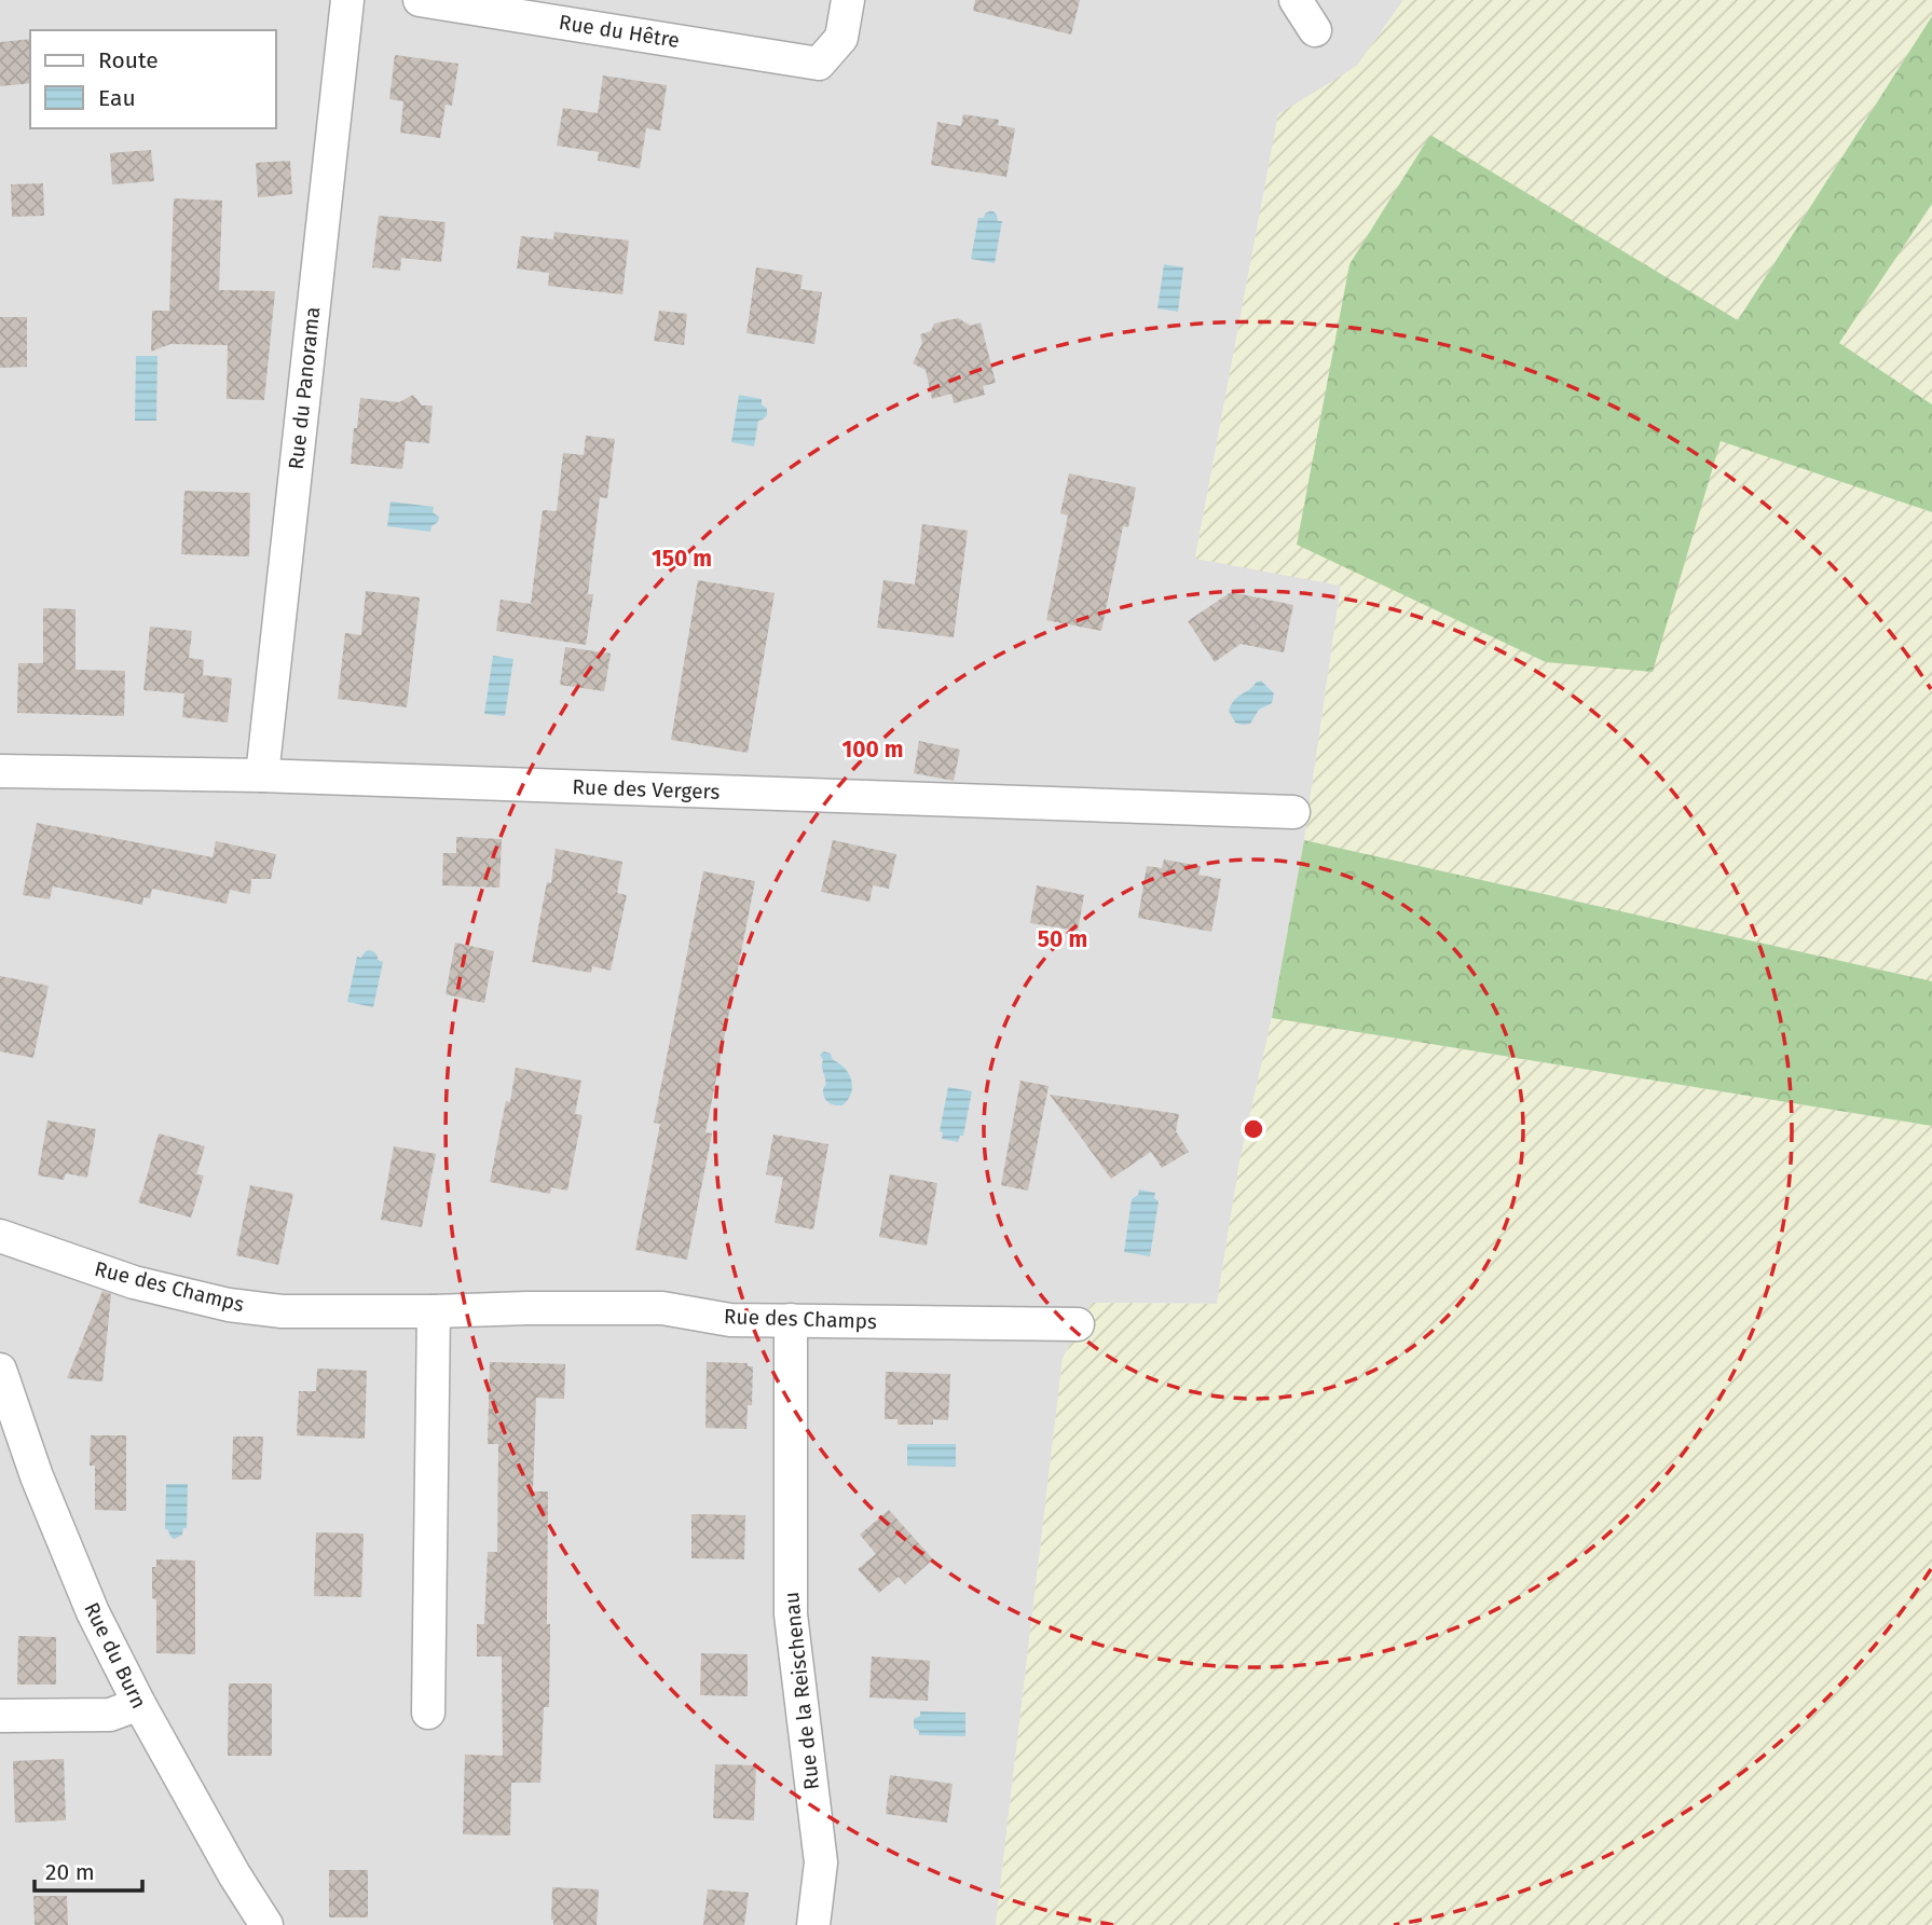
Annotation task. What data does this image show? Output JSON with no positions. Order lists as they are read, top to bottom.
{
  "streets": {
    "street": [
      "Rue du Hêtre",
      "Rue du Panorama",
      "Rue des Vergers",
      "Rue des Champs",
      "Rue du Burn",
      "Rue de la Reischenau"
    ]
  },
  "crossings": [
    ["Rue du Panorama", "Rue des Vergers"],
    ["Rue des Champs", "Rue de la Reischenau"]
  ],
  "legend": ["Route", "Eau"],
  "scale_bar": "20 m",
  "rings": ["150 m", "100 m", "50 m"]
}
